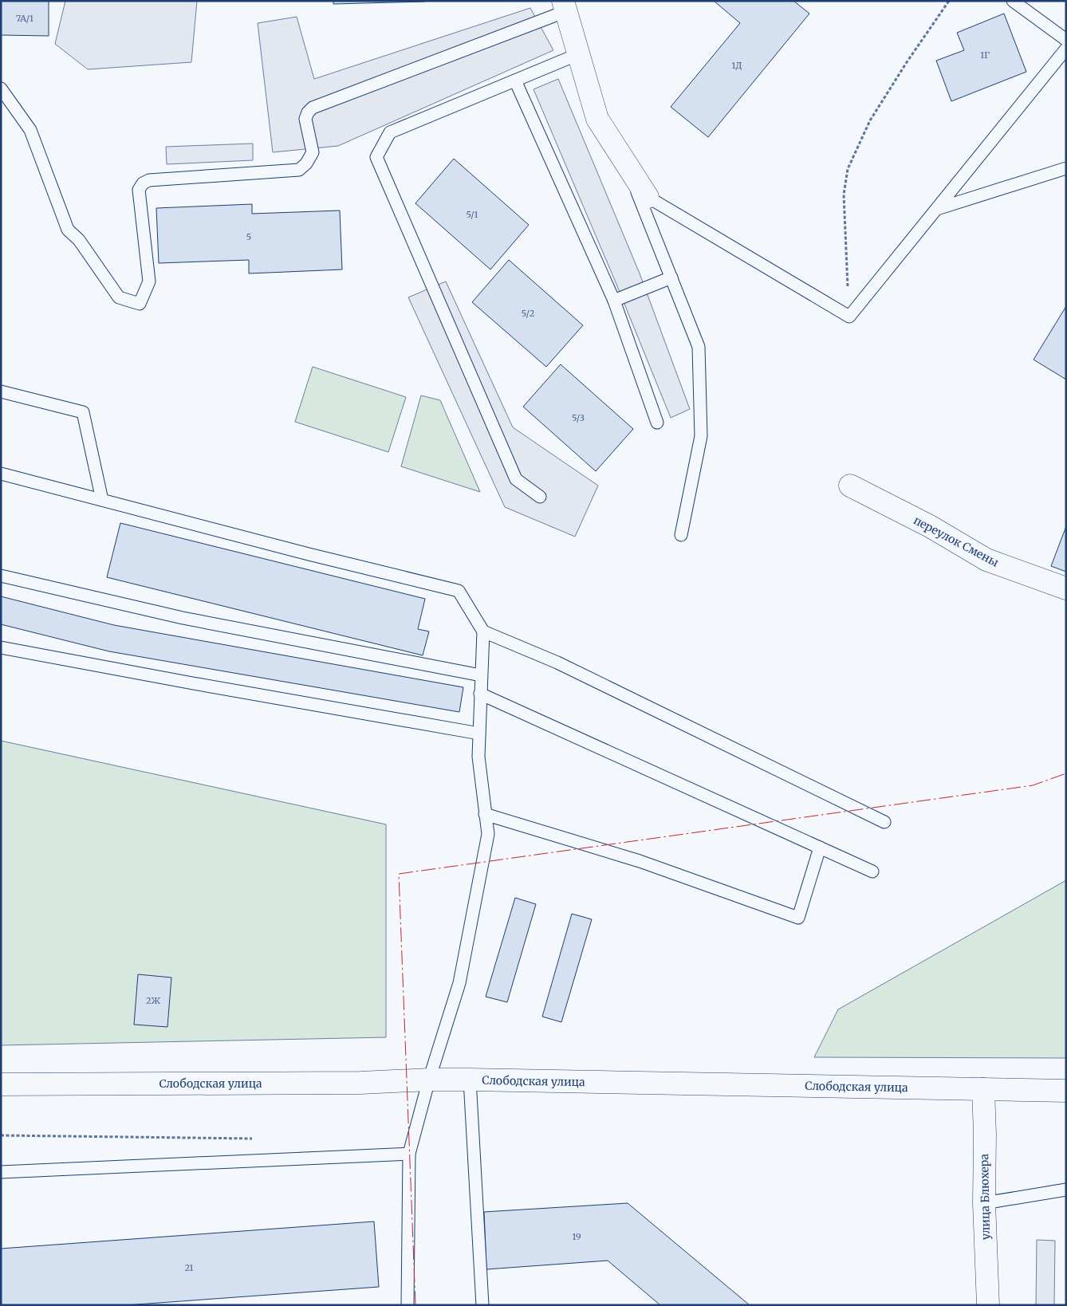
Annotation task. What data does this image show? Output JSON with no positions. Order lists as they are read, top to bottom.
{
  "streets": {
    "street": ["переулок Смены", "Слободская улица", "улица Блюхера"]
  },
  "crossings": [
    ["Слободская улица", "улица Блюхера"]
  ],
  "house_numbers": [
    "7А/1",
    "1Г",
    "1Д",
    "5/1",
    "5",
    "5/2",
    "5/3",
    "2Ж",
    "19",
    "21"
  ]
}
